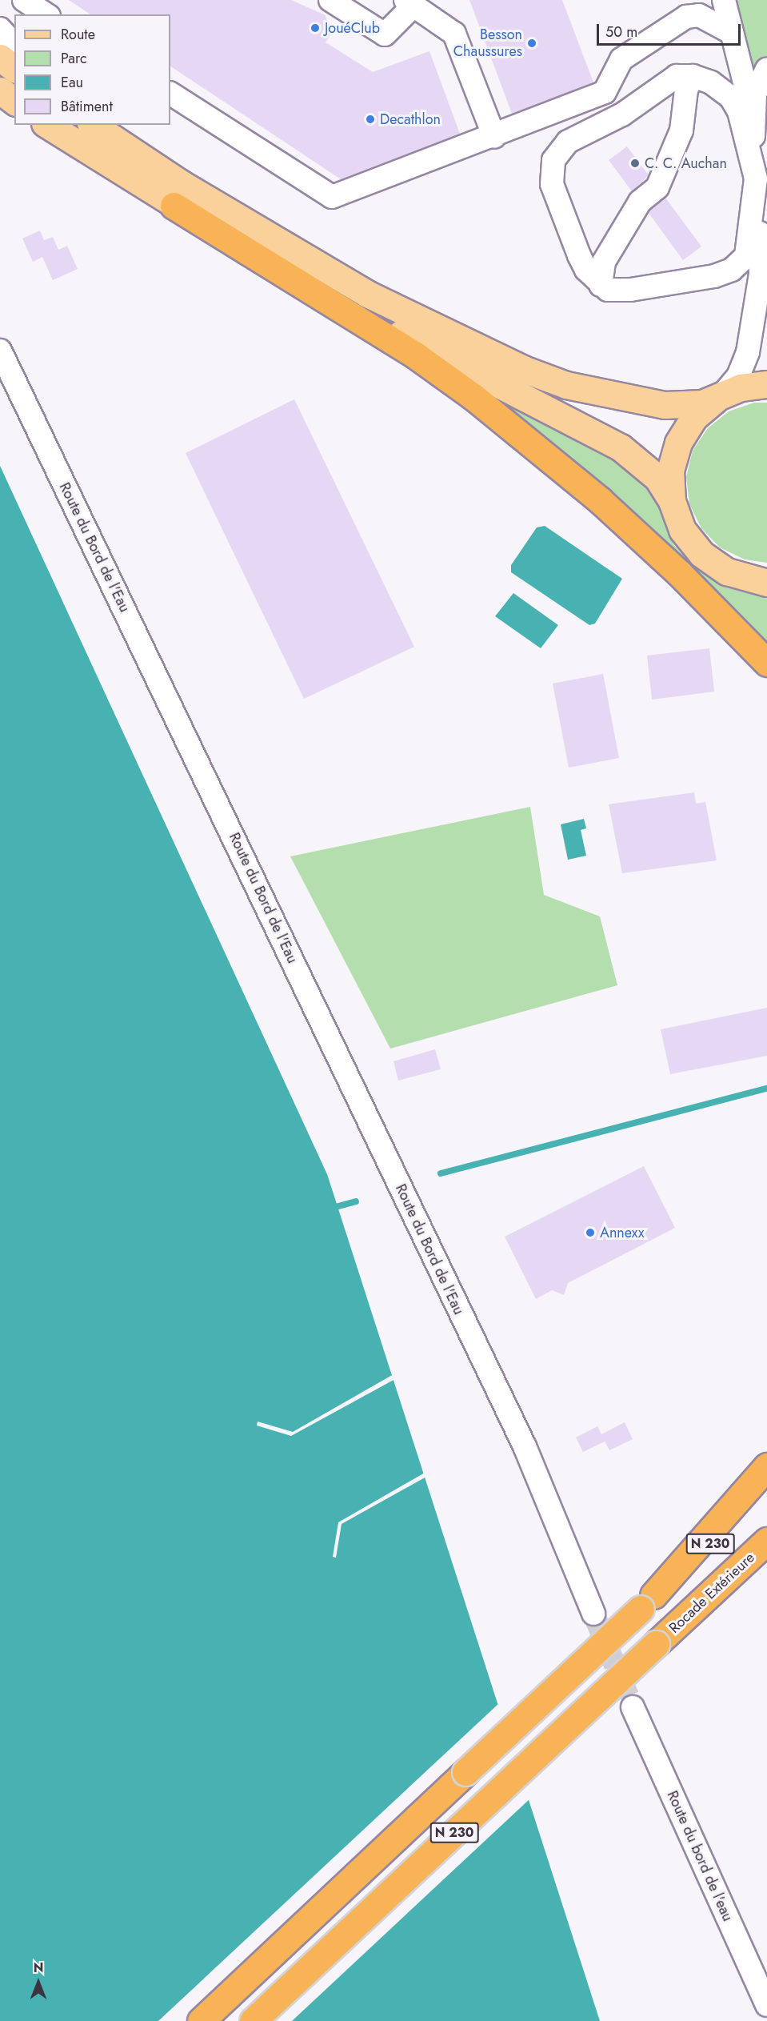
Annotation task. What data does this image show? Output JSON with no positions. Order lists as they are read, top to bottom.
{
  "streets": {
    "highway": ["N 230", "Rocade Extérieure"],
    "street": ["Route du Bord de l'Eau", "Route du bord de l'eau"]
  },
  "crossings": [
    ["N 230", "Rocade Extérieure"]
  ],
  "places": [
    "JouéClub",
    "Besson Chaussures",
    "Decathlon",
    "C. C. Auchan",
    "Annexx"
  ],
  "legend": [
    "Route",
    "Parc",
    "Eau",
    "Bâtiment"
  ],
  "scale_bar": "50 m",
  "north": "top"
}
